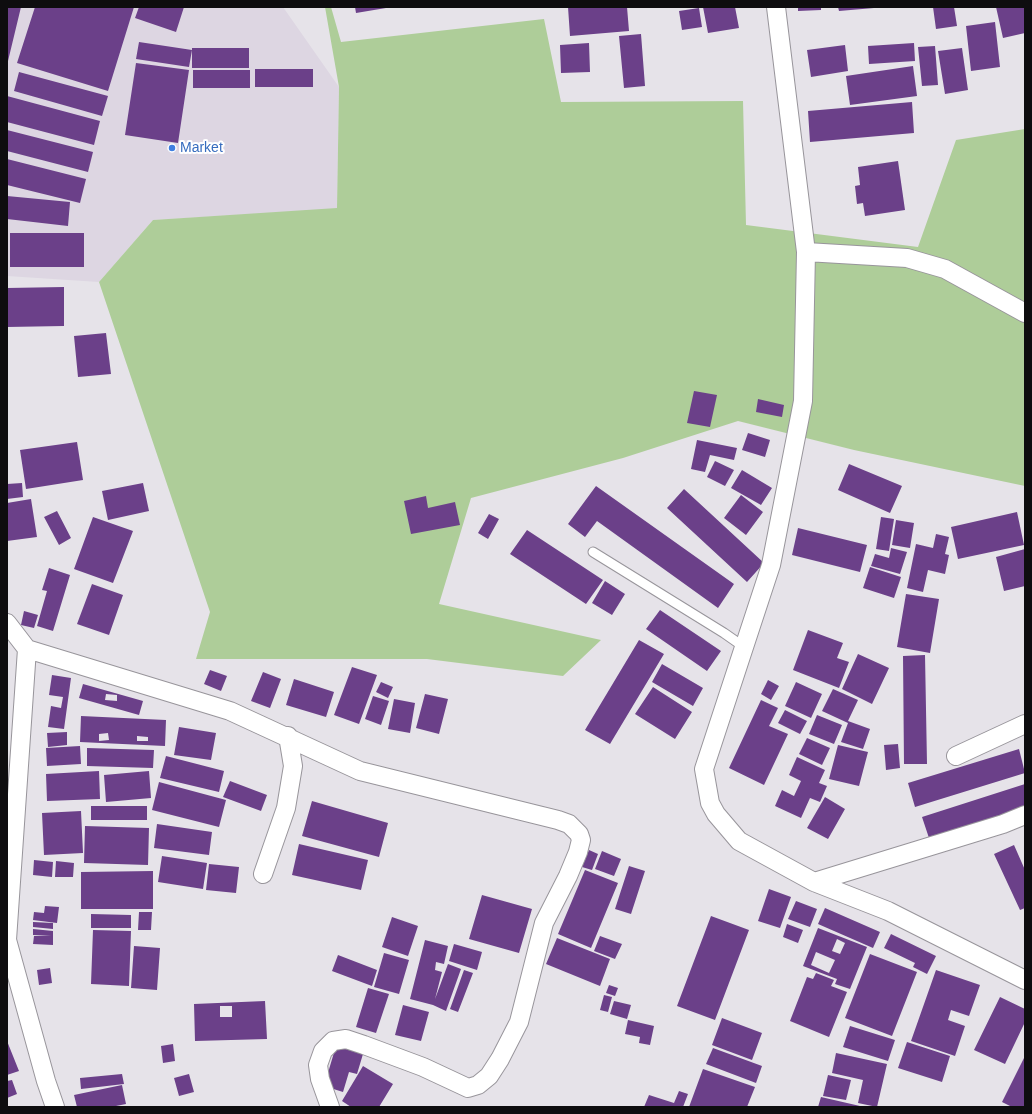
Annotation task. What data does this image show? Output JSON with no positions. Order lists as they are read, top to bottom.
{
  "places": ["Market"]
}
